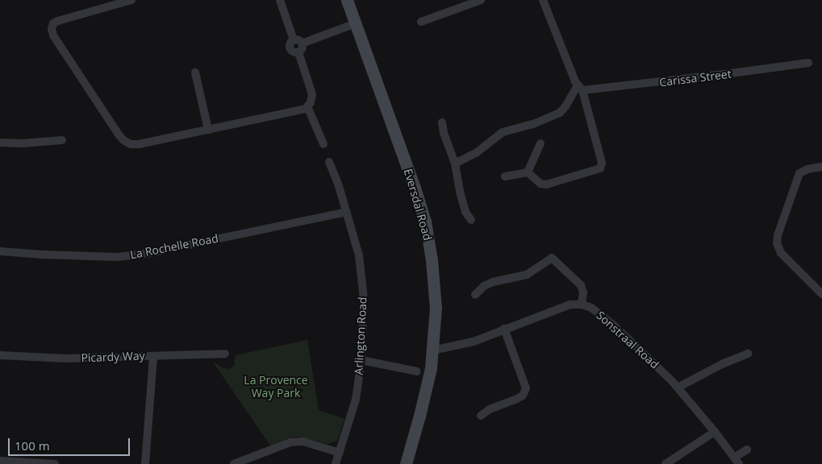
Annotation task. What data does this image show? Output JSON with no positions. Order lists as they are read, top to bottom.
{
  "streets": {
    "street": [
      "Carissa Street",
      "Eversdal Road",
      "La Rochelle Road",
      "Arlington Road",
      "Sonstraal Road",
      "Picardy Way"
    ]
  },
  "crossings": [
    ["La Rochelle Road", "Arlington Road"]
  ],
  "parks": ["La Provence Way Park"],
  "scale_bar": "100 m"
}
